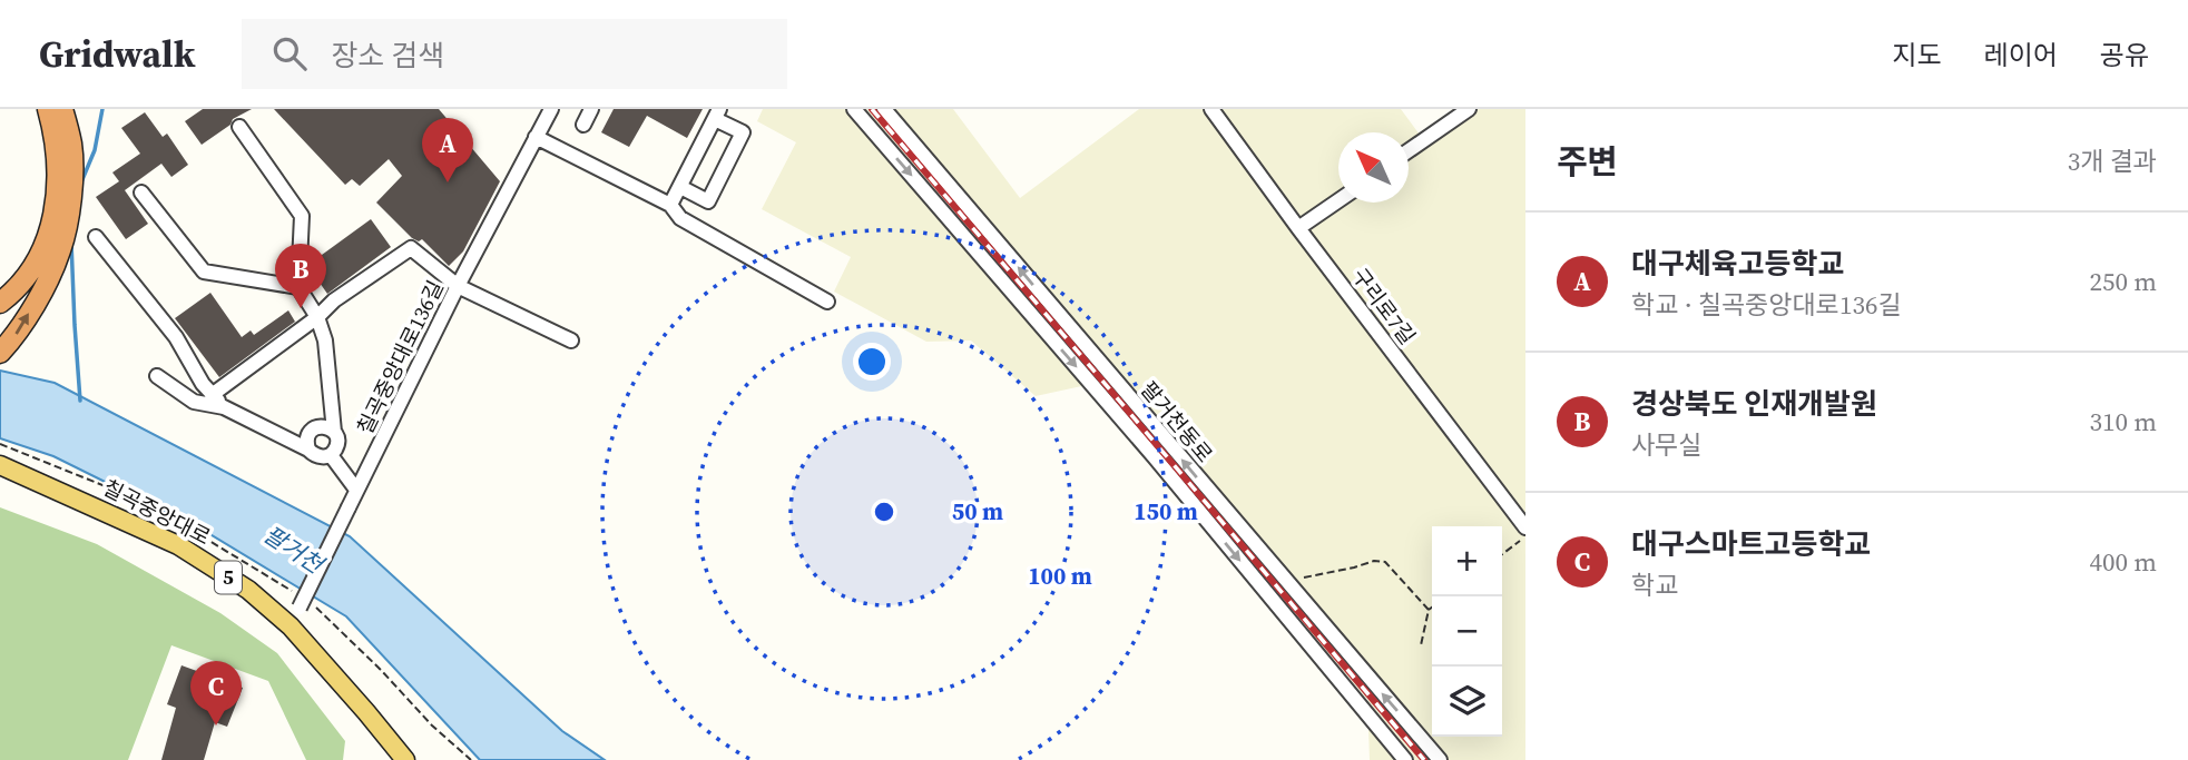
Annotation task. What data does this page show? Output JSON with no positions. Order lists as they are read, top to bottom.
{
  "streets": {
    "main road": ["칠곡중앙대로", "5"],
    "street": ["구리로7길", "칠곡중앙대로136길", "팔거천동로"]
  },
  "crossings": [
    ["칠곡중앙대로136길", "칠곡중앙대로"]
  ],
  "water": ["팔거천"],
  "north": "top left",
  "page": {
    "header": "Gridwalk",
    "search": "장소 검색",
    "nav": ["지도", "레이어", "공유"],
    "heading": ["주변", "3개 결과"],
    "pins": ["A", "B", "C"],
    "list": [
      {
        "mark": "A",
        "name": "대구체육고등학교",
        "note": "학교 · 칠곡중앙대로136길",
        "value": "250 m"
      },
      {
        "mark": "B",
        "name": "경상북도 인재개발원",
        "note": "사무실",
        "value": "310 m"
      },
      {
        "mark": "C",
        "name": "대구스마트고등학교",
        "note": "학교",
        "value": "400 m"
      }
    ],
    "map_buttons": ["+", "−"]
  },
  "rings": ["50 m", "150 m", "100 m"]
}
